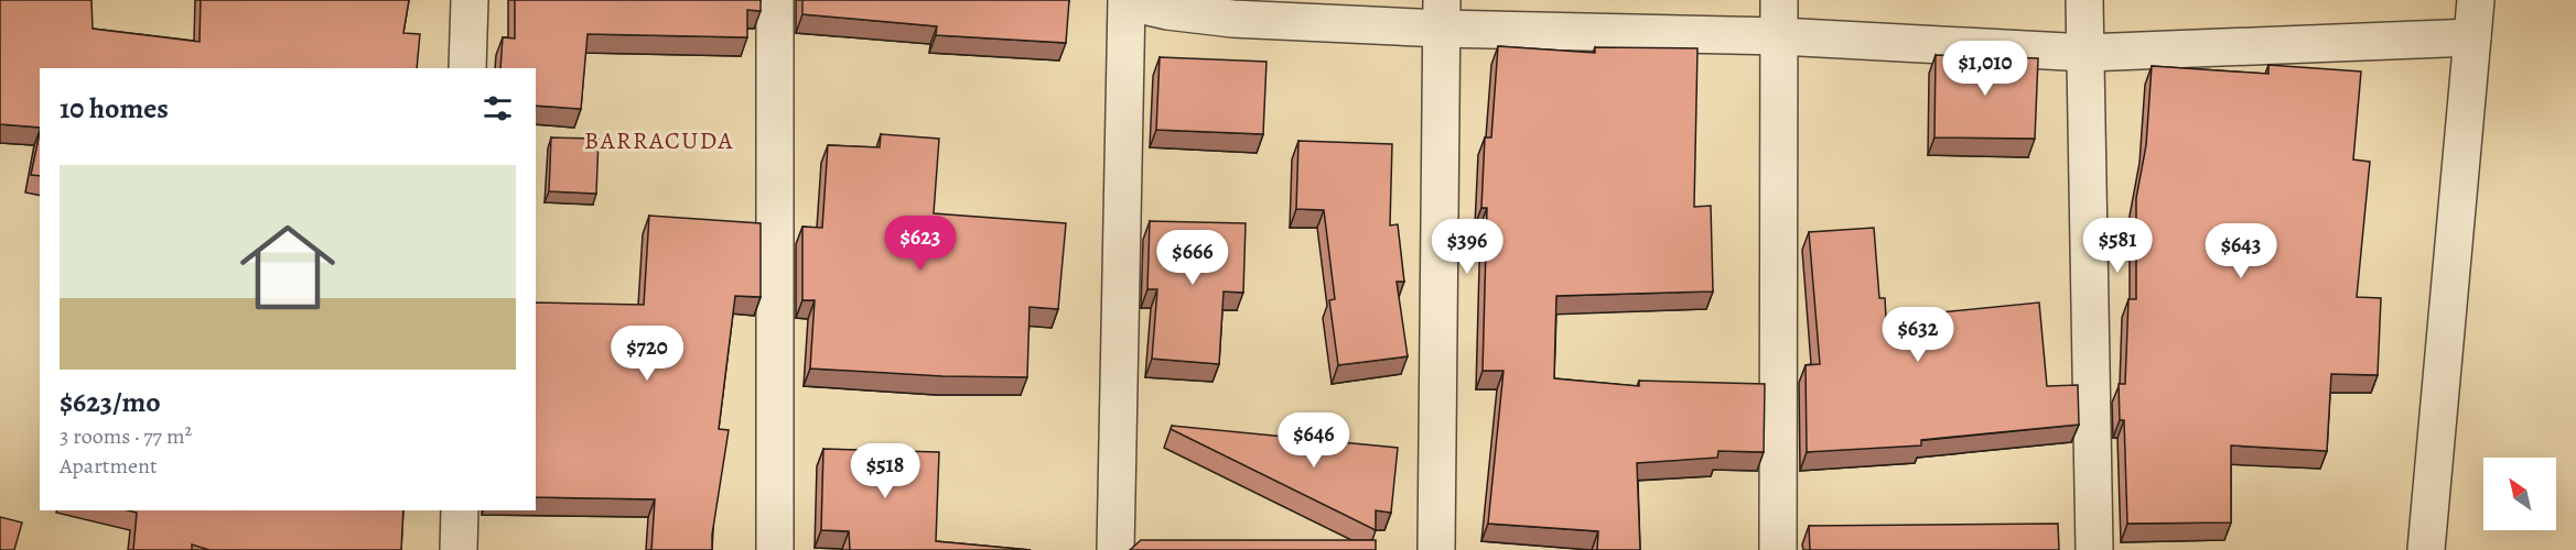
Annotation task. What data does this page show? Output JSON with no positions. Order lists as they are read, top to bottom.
{
  "districts": ["BARRACUDA"],
  "north": "top left",
  "page": {
    "price": [
      "$1,010",
      "$623",
      "$581",
      "$396",
      "$643",
      "$666",
      "$632",
      "$720",
      "$646",
      "$518"
    ],
    "heading": "10 homes",
    "list": [
      {
        "name": "$623/mo",
        "note": "3 rooms · 77 m² · Apartment"
      }
    ]
  }
}
